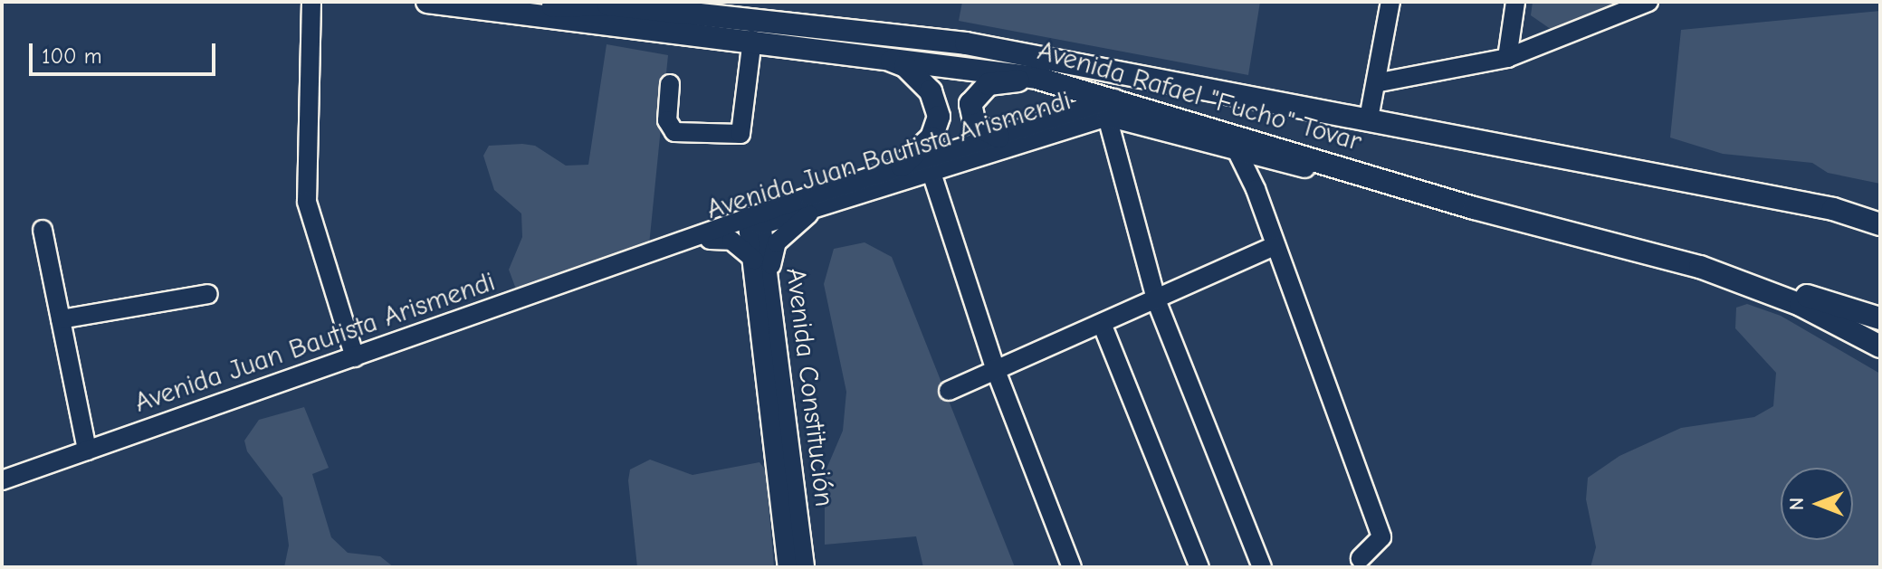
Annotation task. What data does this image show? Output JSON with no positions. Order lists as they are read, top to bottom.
{
  "streets": {
    "main road": ["Avenida Rafael \"Fucho\" Tovar"],
    "street": ["Avenida Juan Bautista Arismendi", "Avenida Constitución"]
  },
  "crossings": [
    ["Avenida Rafael \"Fucho\" Tovar", "Avenida Juan Bautista Arismendi"],
    ["Avenida Juan Bautista Arismendi", "Avenida Constitución"]
  ],
  "scale_bar": "100 m",
  "north": "left"
}
